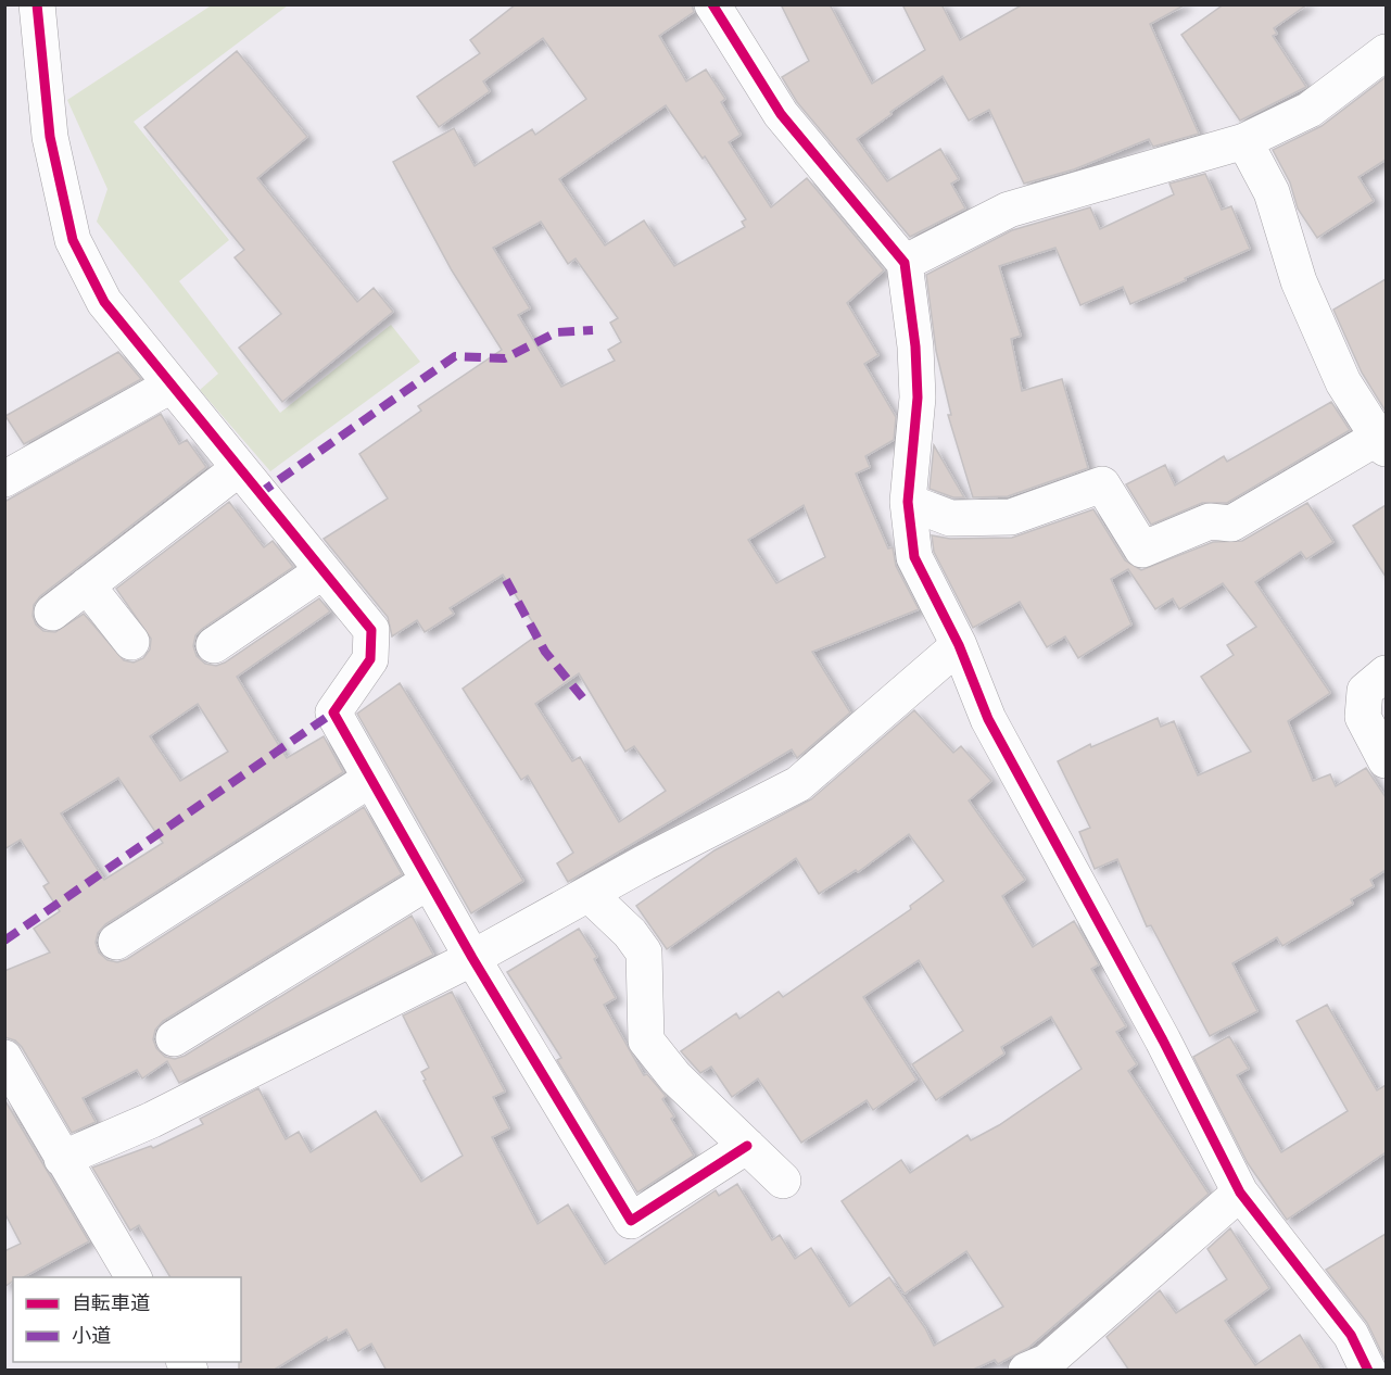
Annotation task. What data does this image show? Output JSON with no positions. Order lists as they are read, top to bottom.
{
  "legend": ["自転車道", "小道"]
}
